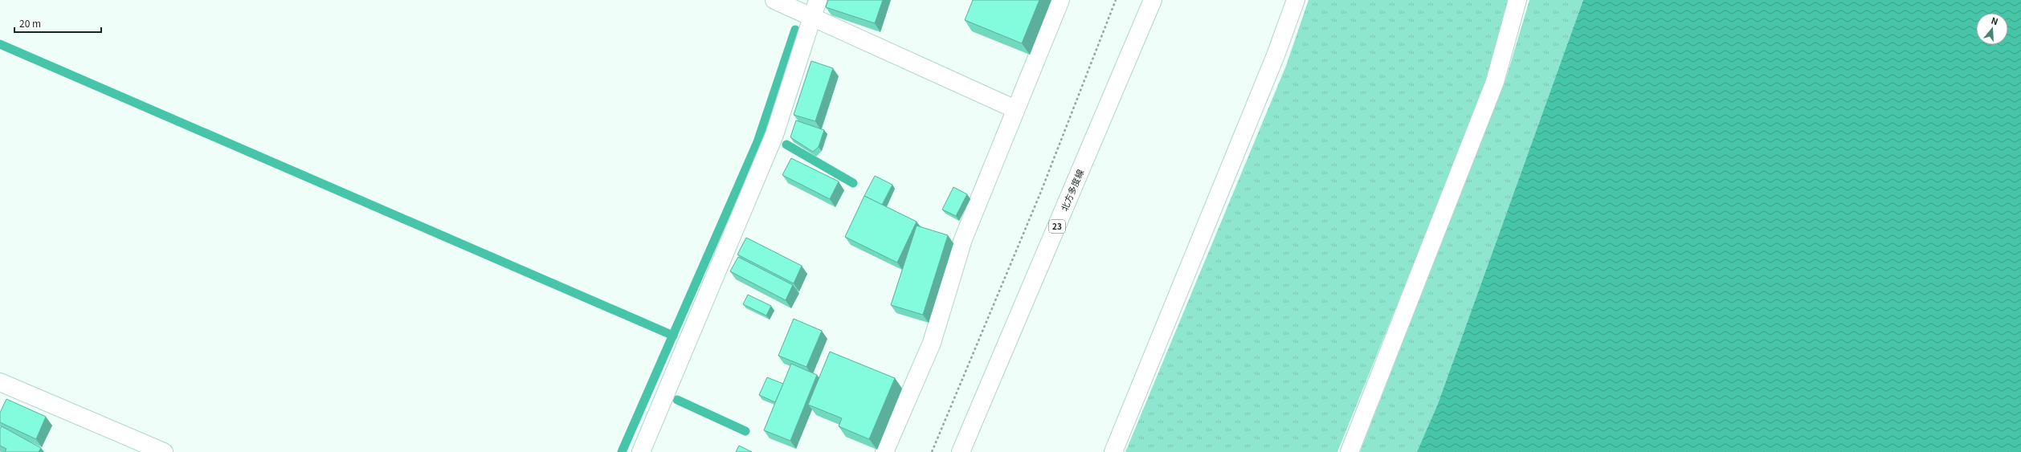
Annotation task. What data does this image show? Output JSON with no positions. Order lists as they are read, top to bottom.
{
  "streets": {
    "street": ["北方多度線", "23"]
  },
  "scale_bar": "20 m",
  "north": "top"
}
